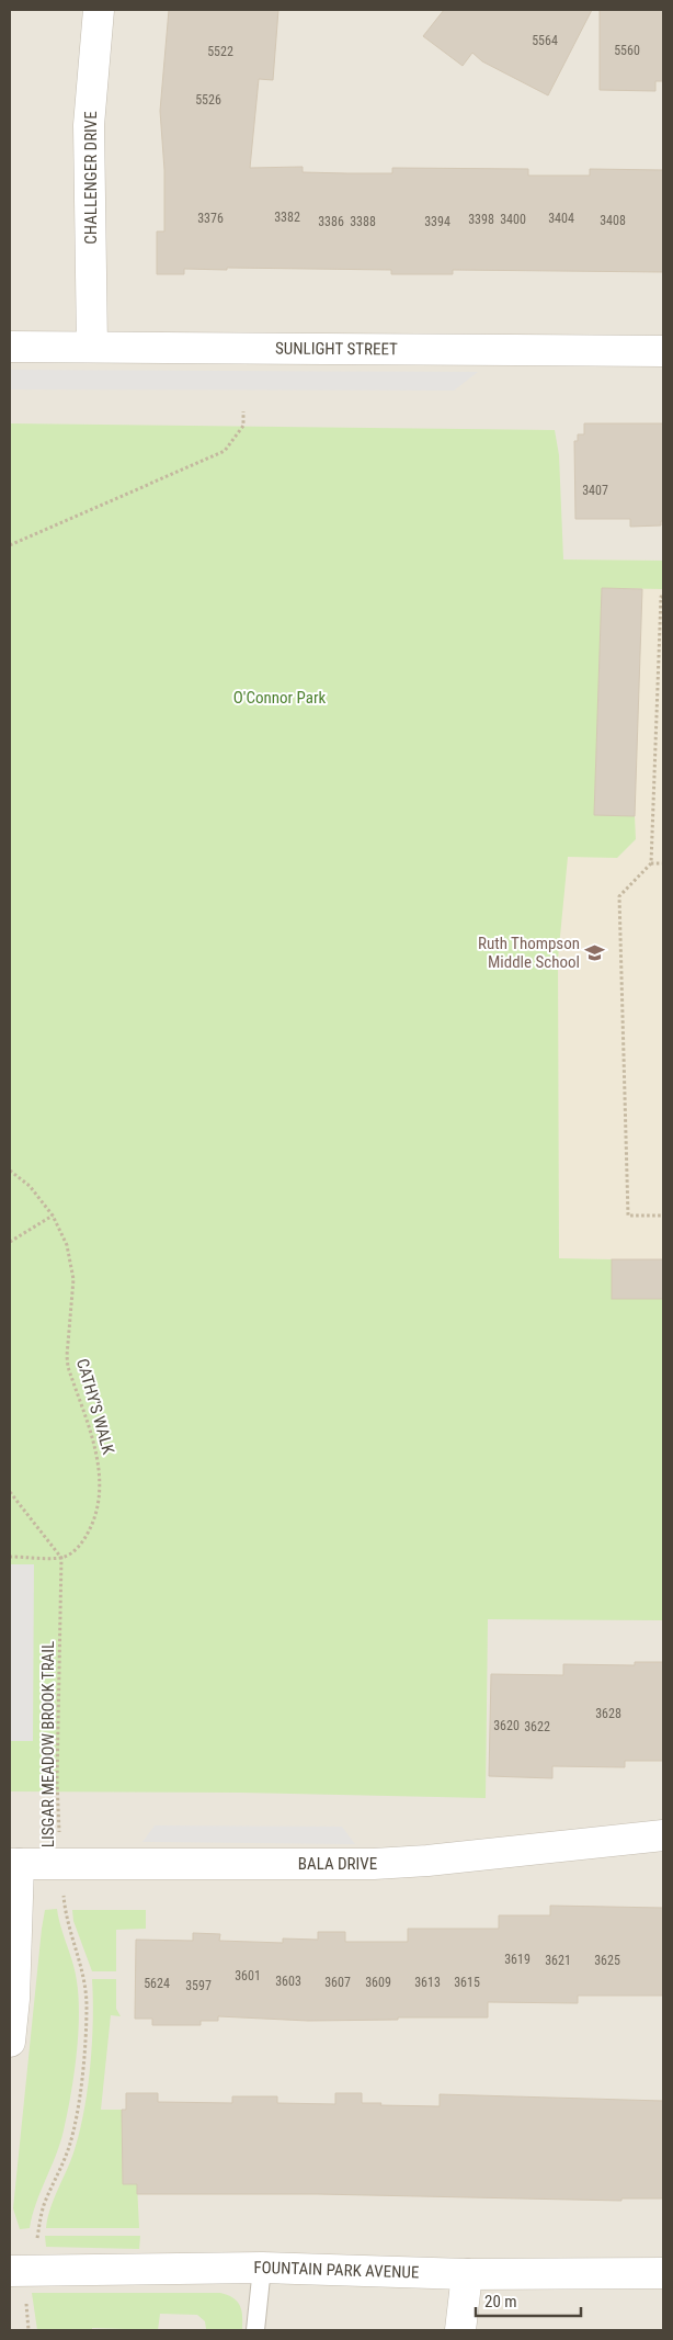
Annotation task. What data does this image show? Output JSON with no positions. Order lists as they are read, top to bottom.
{
  "streets": {
    "street": [
      "CHALLENGER DRIVE",
      "SUNLIGHT STREET",
      "BALA DRIVE",
      "FOUNTAIN PARK AVENUE"
    ],
    "path": ["CATHY'S WALK", "LISGAR MEADOW BROOK TRAIL"]
  },
  "crossings": [
    ["CHALLENGER DRIVE", "SUNLIGHT STREET"],
    ["CATHY'S WALK", "LISGAR MEADOW BROOK TRAIL"],
    ["LISGAR MEADOW BROOK TRAIL", "BALA DRIVE"],
    ["LISGAR MEADOW BROOK TRAIL", "FOUNTAIN PARK AVENUE"]
  ],
  "parks": ["O'Connor Park"],
  "places": {
    "school or university": ["Ruth Thompson Middle School"]
  },
  "house_numbers": [
    "5564",
    "5560",
    "5522",
    "5526",
    "3382",
    "3376",
    "3404",
    "3398",
    "3400",
    "3408",
    "3386",
    "3388",
    "3394",
    "3407",
    "3628",
    "3620",
    "3622",
    "3619",
    "3621",
    "3625",
    "3601",
    "3603",
    "3607",
    "3609",
    "3613",
    "3615",
    "5624",
    "3597"
  ],
  "scale_bar": "20 m"
}
